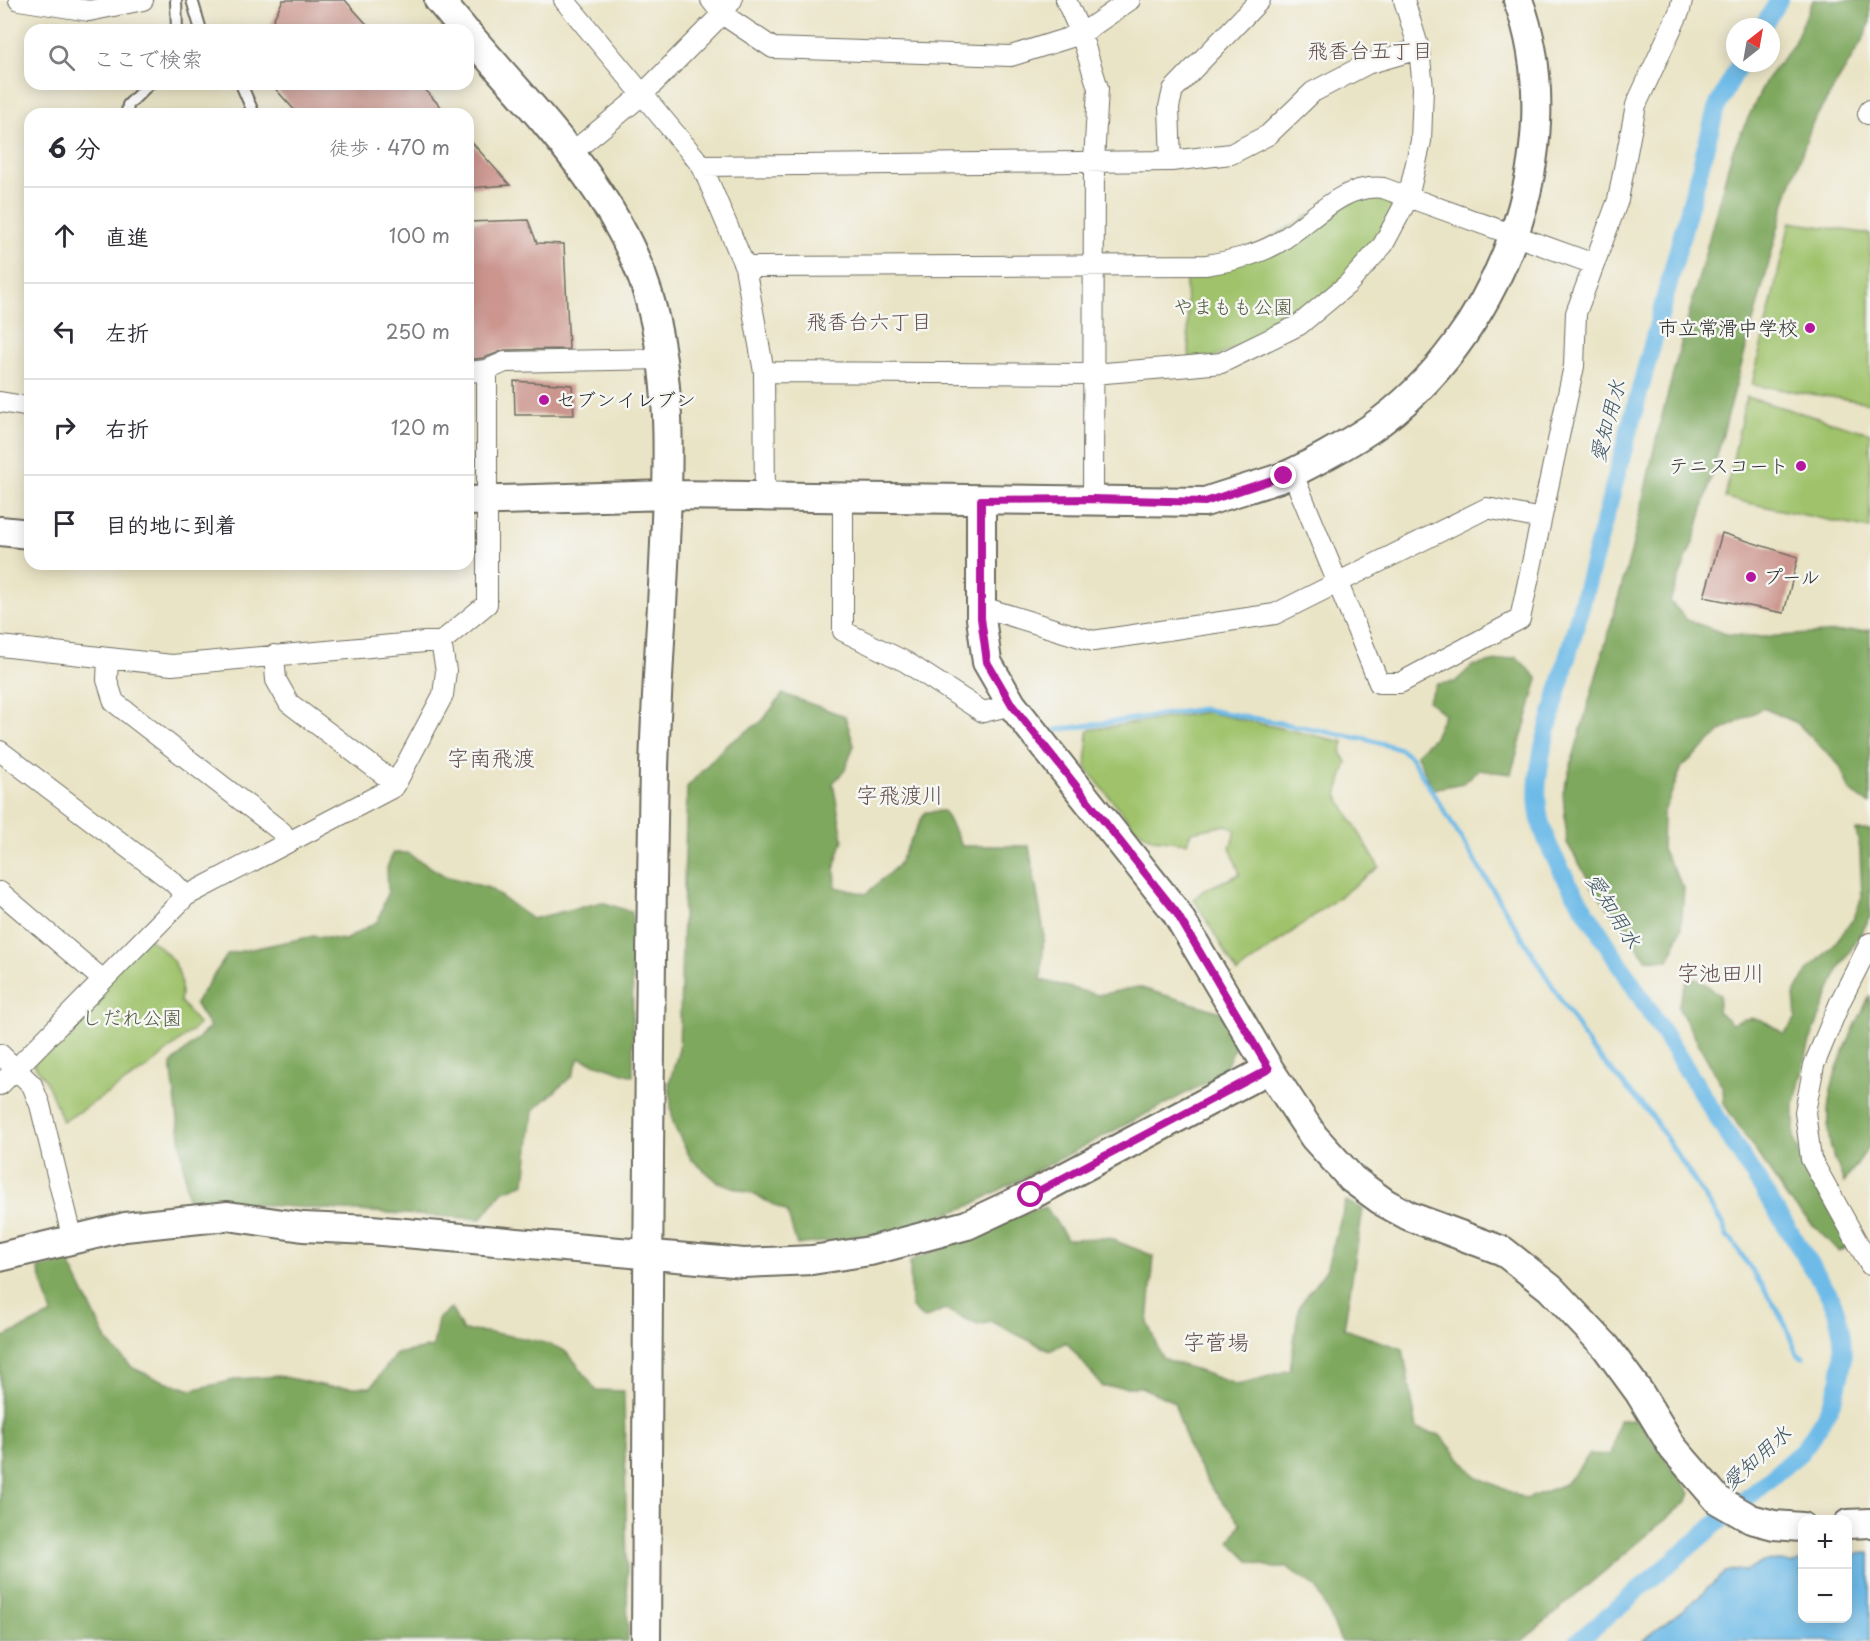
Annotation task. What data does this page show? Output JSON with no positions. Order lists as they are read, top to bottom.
{
  "districts": [
    "飛香台五丁目",
    "飛香台六丁目",
    "字南飛渡",
    "字飛渡川",
    "字池田川",
    "字菅場"
  ],
  "water": ["愛知用水"],
  "parks": ["やまもも公園", "しだれ公園"],
  "places": [
    "市立常滑中学校",
    "セブンイレブン",
    "テニスコート",
    "プール"
  ],
  "north": "top right",
  "page": {
    "search": "ここで検索",
    "heading": ["6 分", "徒歩 · 470 m"],
    "list": [
      ["直進", "100 m"],
      ["左折", "250 m"],
      ["右折", "120 m"],
      "目的地に到着"
    ],
    "map_buttons": ["+", "−"]
  }
}
